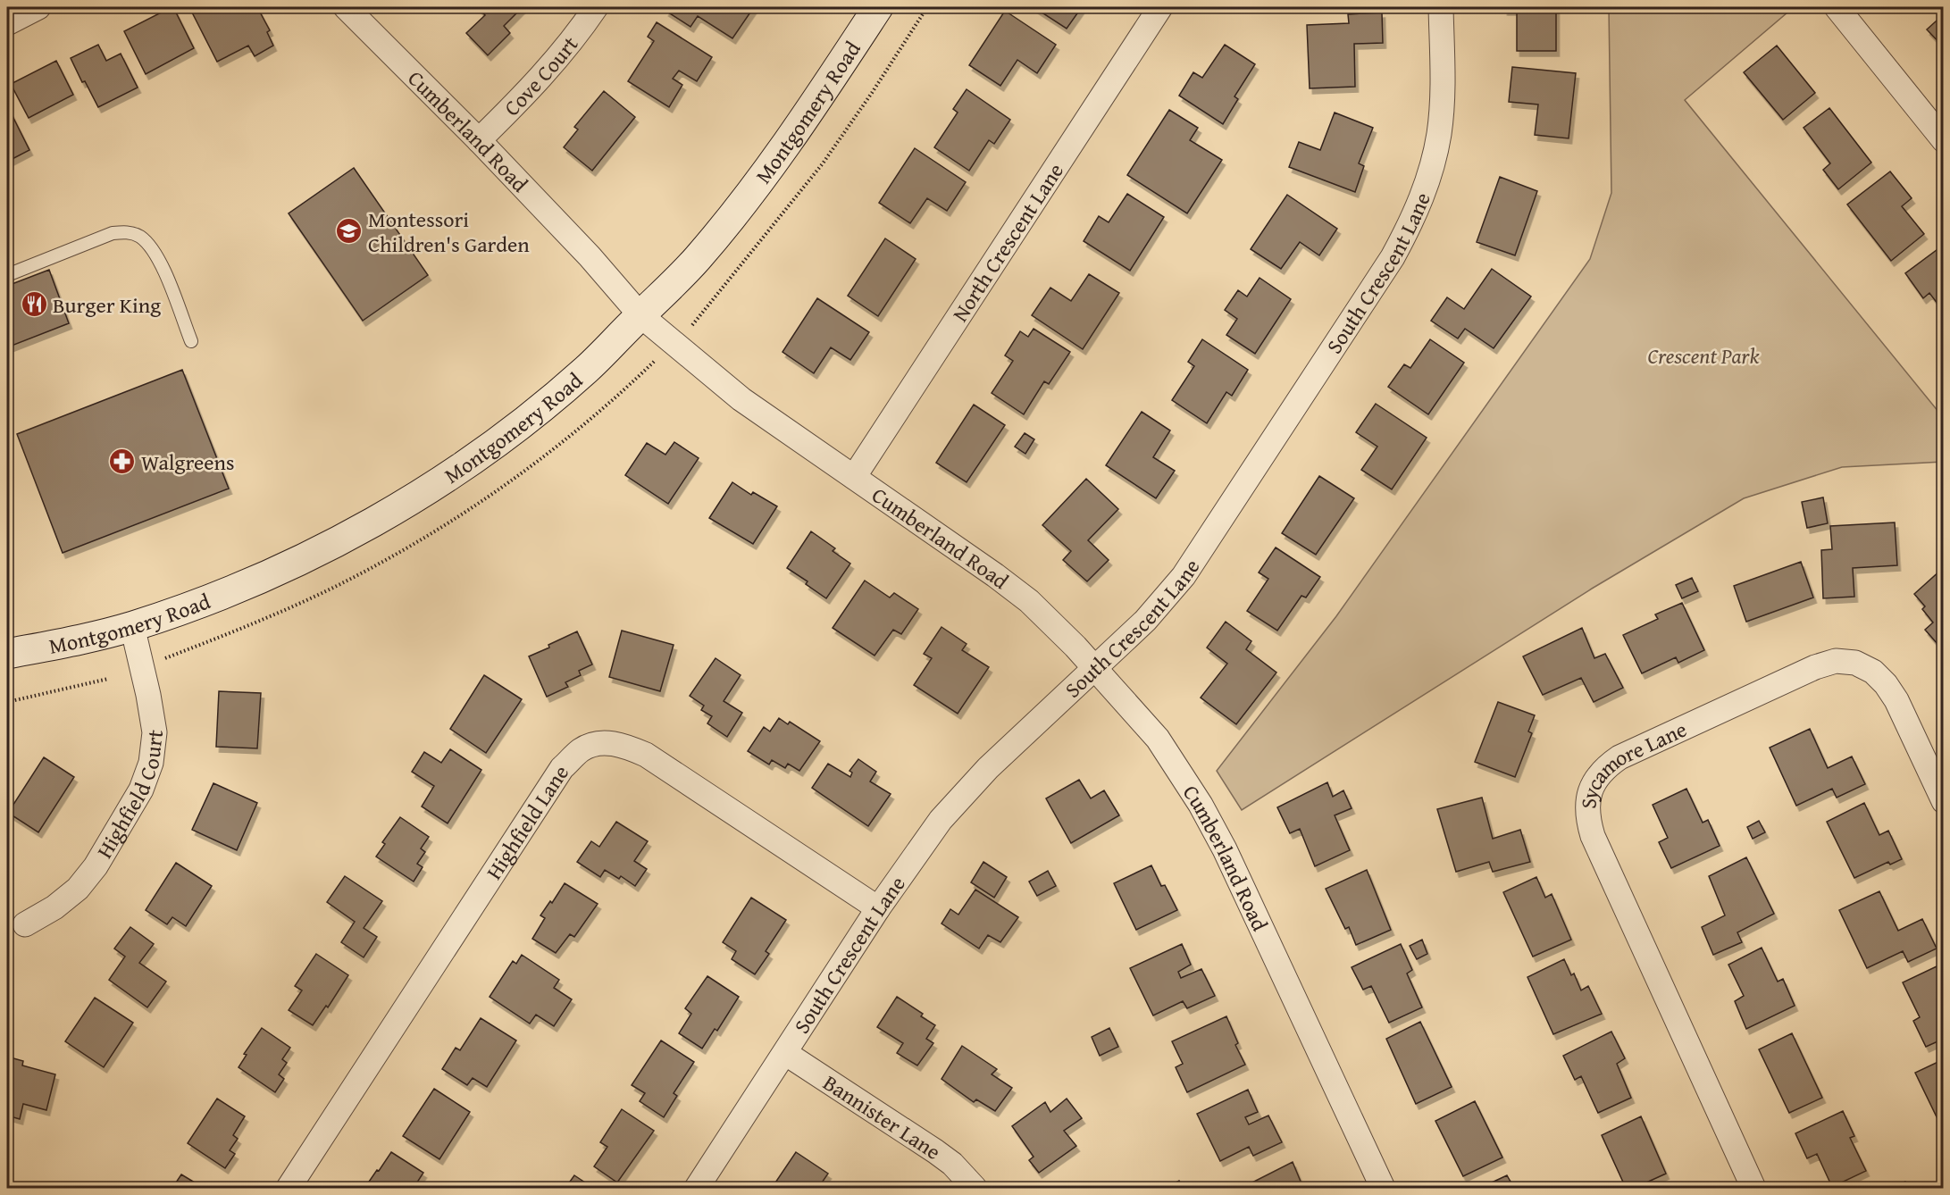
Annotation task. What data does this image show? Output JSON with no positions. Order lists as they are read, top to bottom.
{
  "streets": {
    "street": [
      "Cove Court",
      "Montgomery Road",
      "Cumberland Road",
      "North Crescent Lane",
      "South Crescent Lane",
      "Sycamore Lane",
      "Highfield Court",
      "Highfield Lane",
      "Bannister Lane"
    ]
  },
  "crossings": [
    ["Cove Court", "Cumberland Road"],
    ["Montgomery Road", "Cumberland Road"],
    ["Montgomery Road", "Highfield Court"],
    ["Cumberland Road", "North Crescent Lane"],
    ["Cumberland Road", "South Crescent Lane"],
    ["South Crescent Lane", "Highfield Lane"],
    ["South Crescent Lane", "Bannister Lane"]
  ],
  "parks": ["Crescent Park"],
  "places": {
    "school or university": ["Montessori Children's Garden"],
    "restaurant": ["Burger King"],
    "pharmacy": ["Walgreens"]
  }
}
